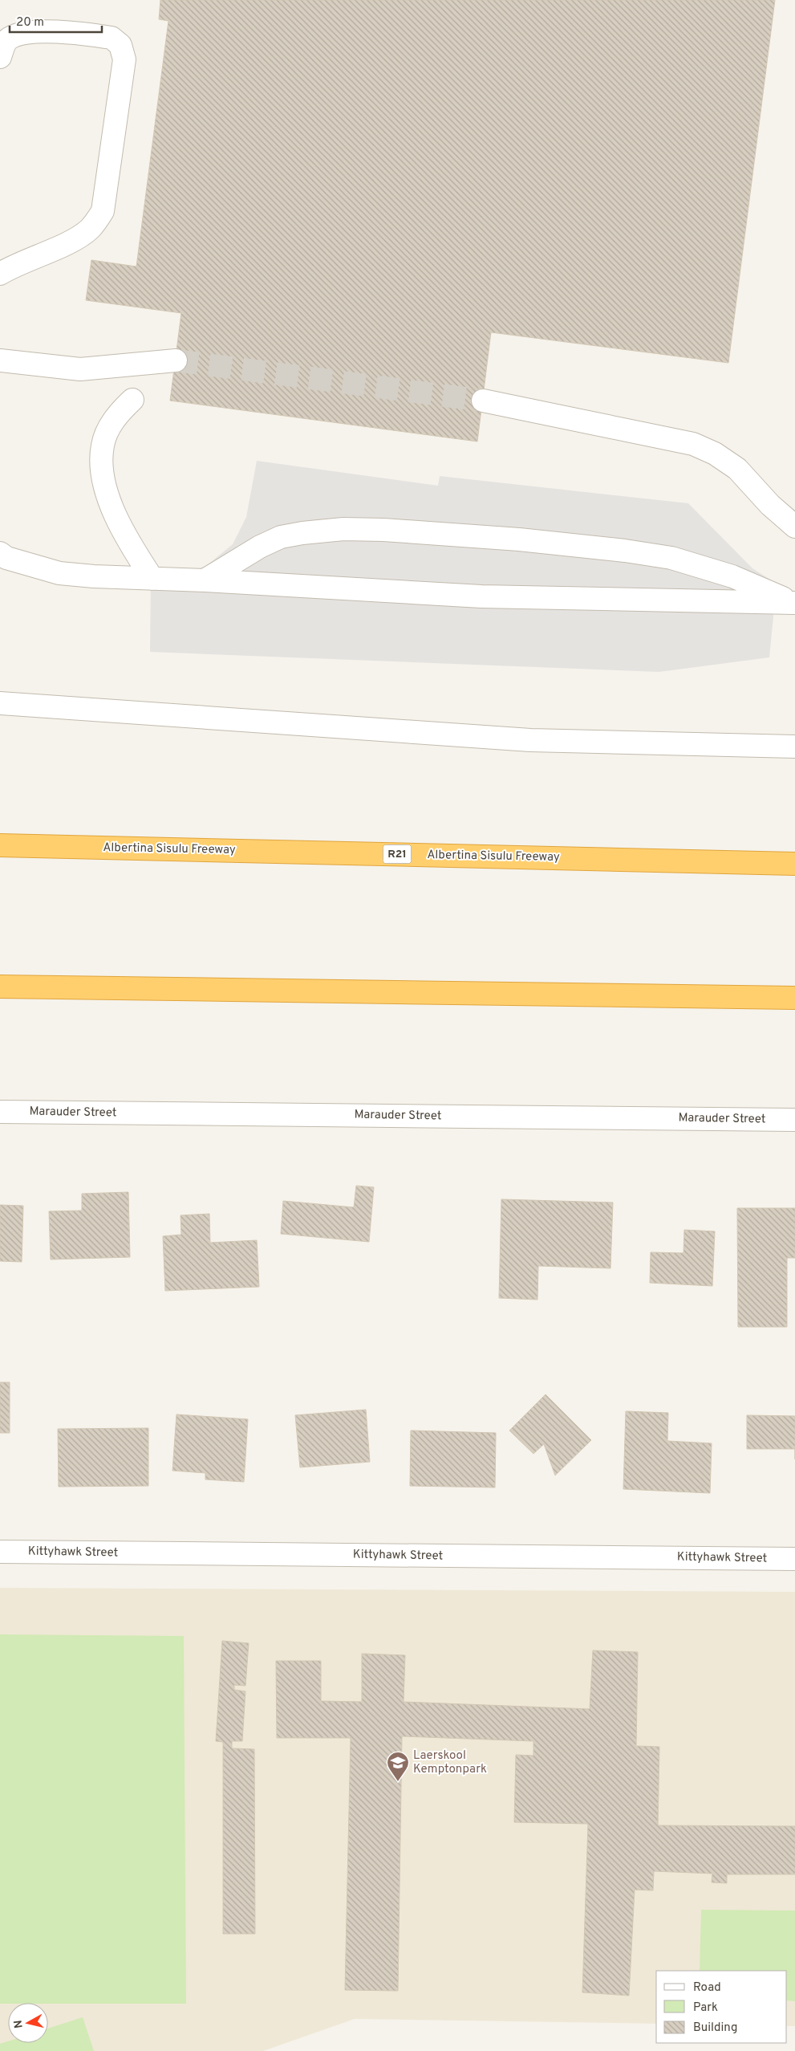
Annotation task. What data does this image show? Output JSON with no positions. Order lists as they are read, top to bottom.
{
  "streets": {
    "highway": ["Albertina Sisulu Freeway", "R21"],
    "street": ["Marauder Street", "Kittyhawk Street"]
  },
  "places": {
    "school or university": ["Laerskool Kemptonpark"]
  },
  "legend": ["Road", "Park", "Building"],
  "scale_bar": "20 m",
  "north": "left"
}
